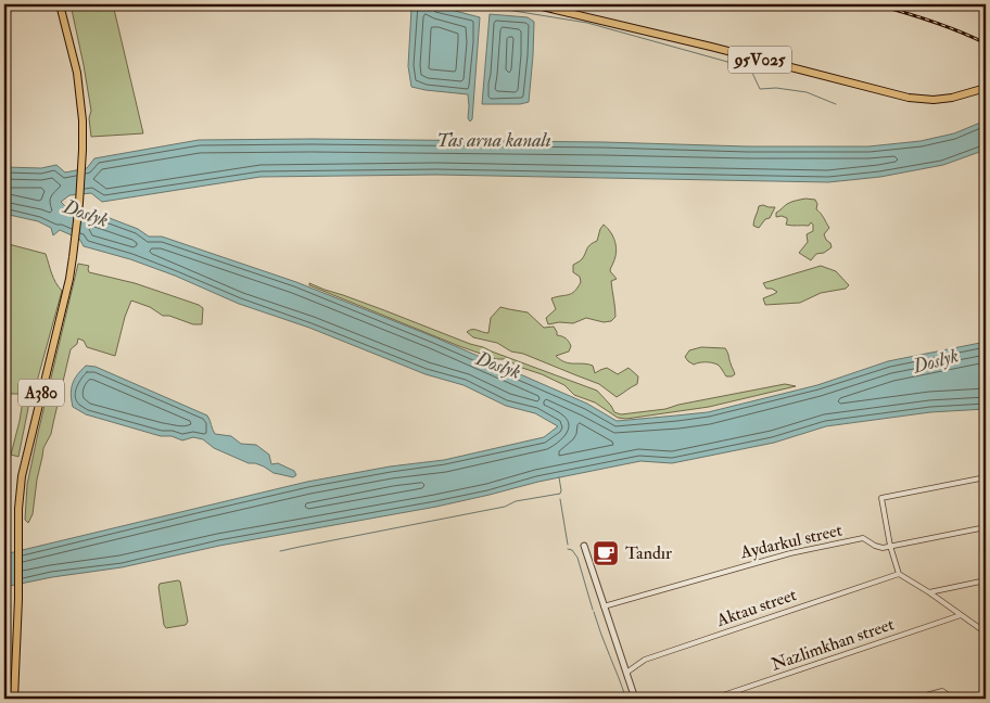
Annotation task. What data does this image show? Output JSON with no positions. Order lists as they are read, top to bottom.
{
  "streets": {
    "main road": ["95V025", "A380"],
    "street": ["Aydarkul street", "Aktau street", "Nazlimkhan street"]
  },
  "water": ["Tas arna kanalı", "Doslyk"],
  "places": {
    "cafe": ["Tandır"]
  }
}
